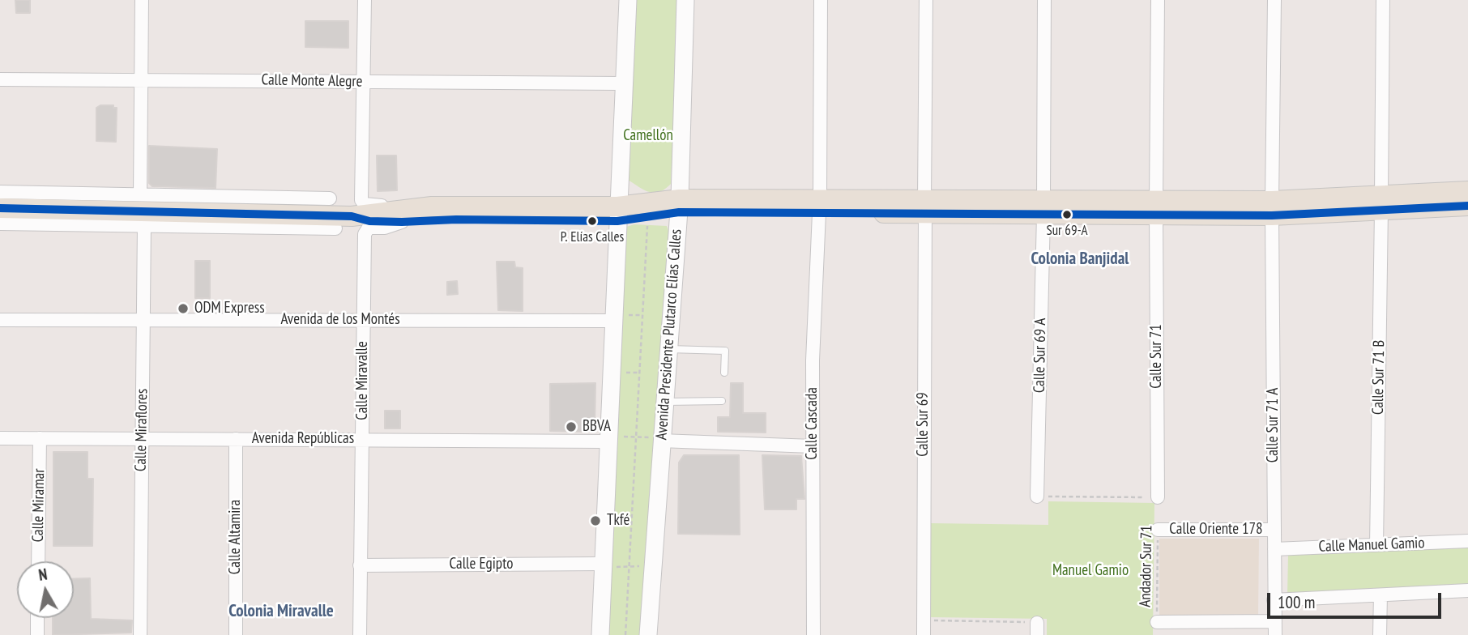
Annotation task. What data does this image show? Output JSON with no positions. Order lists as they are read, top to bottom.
{
  "streets": {
    "main road": ["Avenida Presidente Plutarco Elías Calles"],
    "street": [
      "Calle Monte Alegre",
      "Avenida de los Montés",
      "Calle Sur 69 A",
      "Calle Sur 71",
      "Calle Sur 71 B",
      "Calle Miravalle",
      "Calle Cascada",
      "Calle Sur 69",
      "Calle Sur 71 A",
      "Calle Miraflores",
      "Avenida Repúblicas",
      "Calle Miramar",
      "Calle Oriente 178",
      "Calle Altamira",
      "Calle Manuel Gamio",
      "Calle Egipto"
    ],
    "path": ["Andador Sur 71"]
  },
  "crossings": [
    ["Avenida de los Montés", "Calle Miravalle"],
    ["Avenida de los Montés", "Calle Miraflores"],
    ["Calle Sur 71 B", "Calle Manuel Gamio"],
    ["Calle Miravalle", "Avenida Repúblicas"],
    ["Calle Miravalle", "Calle Egipto"],
    ["Calle Sur 71 A", "Calle Oriente 178"],
    ["Calle Sur 71 A", "Calle Manuel Gamio"],
    ["Calle Miraflores", "Avenida Repúblicas"],
    ["Avenida Repúblicas", "Calle Miramar"],
    ["Avenida Repúblicas", "Calle Altamira"],
    ["Calle Oriente 178", "Andador Sur 71"]
  ],
  "districts": ["Colonia Banjidal", "Colonia Miravalle"],
  "parks": ["Camellón", "Manuel Gamio"],
  "places": [
    "Sur 69-A",
    "P. Elías Calles",
    "ODM Express",
    "BBVA",
    "Tkfé"
  ],
  "scale_bar": "100 m",
  "north": "top"
}
